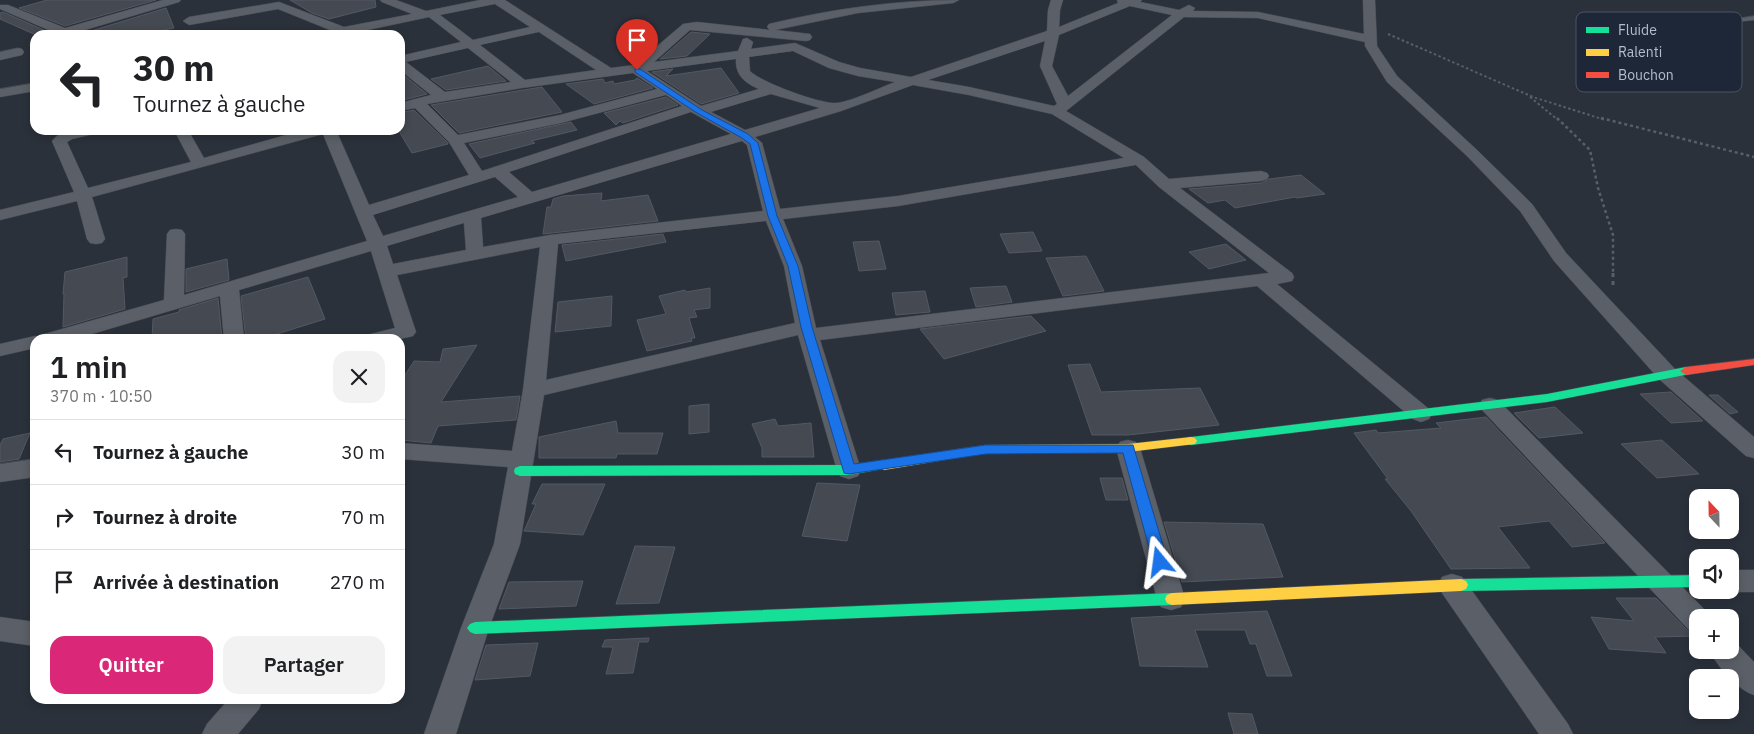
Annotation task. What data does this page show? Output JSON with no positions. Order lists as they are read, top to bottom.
{
  "legend": ["Fluide", "Ralenti", "Bouchon"],
  "north": "top",
  "page": {
    "turn": ["30 m", "Tournez à gauche"],
    "heading": ["1 min", "370 m · 10:50"],
    "list": [
      {
        "name": "Tournez à gauche",
        "value": "30 m"
      },
      {
        "name": "Tournez à droite",
        "value": "70 m"
      },
      {
        "name": "Arrivée à destination",
        "value": "270 m"
      }
    ],
    "map_buttons": ["+", "−"],
    "buttons": ["Quitter", "Partager"]
  }
}
